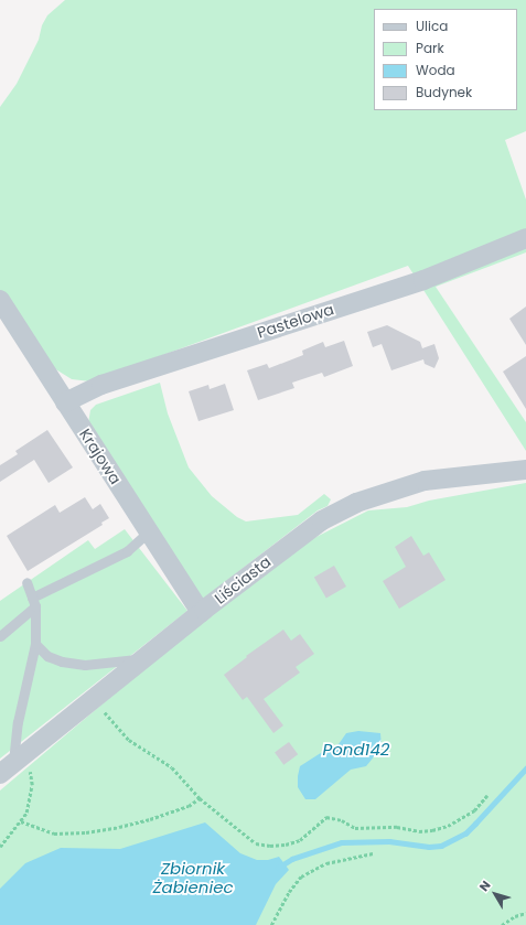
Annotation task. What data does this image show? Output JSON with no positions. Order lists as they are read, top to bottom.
{
  "streets": {
    "street": ["Pastelowa", "Krajowa", "Liściasta"]
  },
  "crossings": [
    ["Pastelowa", "Krajowa"],
    ["Krajowa", "Liściasta"]
  ],
  "water": ["Pond142", "Zbiornik Żabieniec"],
  "legend": [
    "Ulica",
    "Park",
    "Woda",
    "Budynek"
  ],
  "north": "top left"
}
